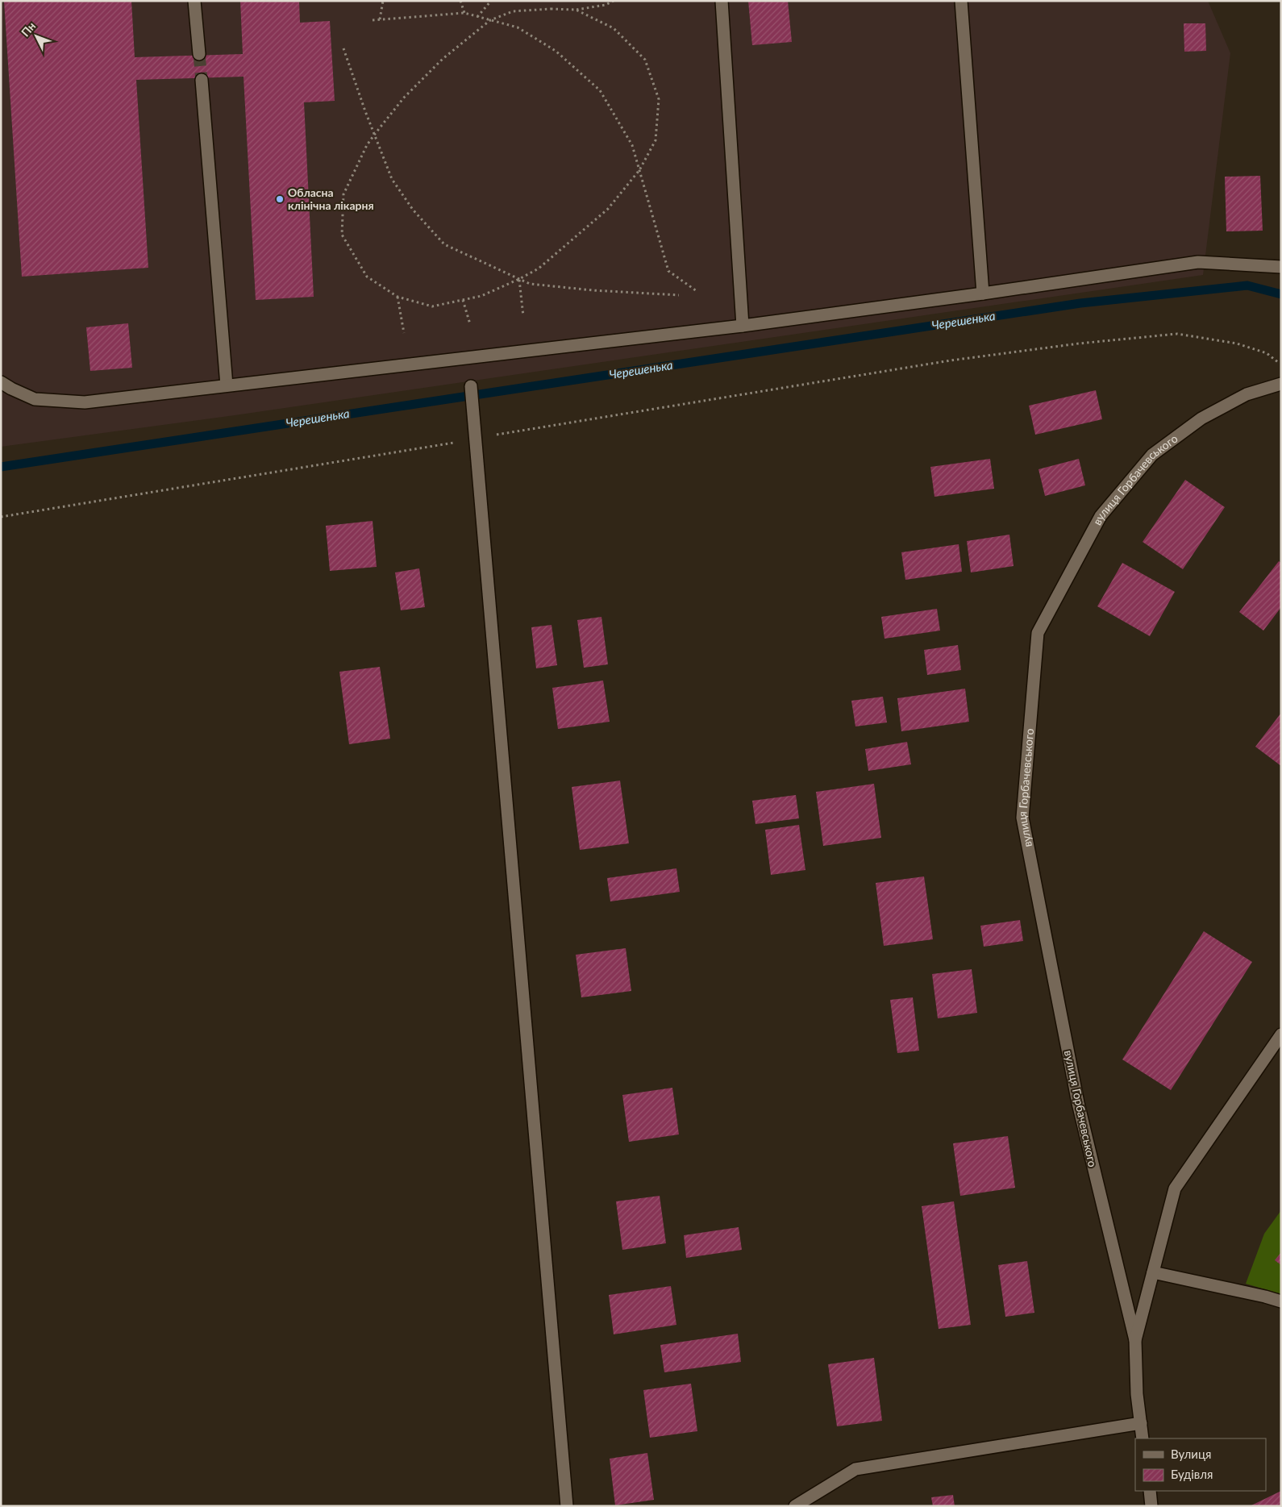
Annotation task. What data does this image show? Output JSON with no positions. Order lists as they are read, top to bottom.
{
  "streets": {
    "street": ["вулиця Горбачевського"]
  },
  "water": ["Черешенька"],
  "places": ["Обласна клінічна лікарня"],
  "legend": ["Вулиця", "Будівля"],
  "north": "top left"
}
